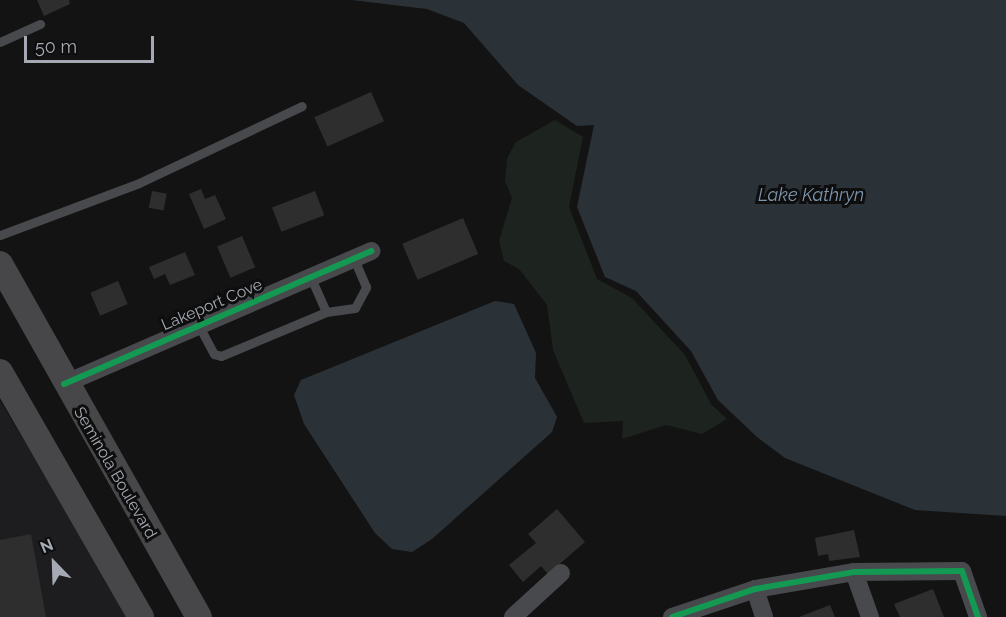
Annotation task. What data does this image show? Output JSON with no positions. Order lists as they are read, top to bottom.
{
  "streets": {
    "main road": ["Seminola Boulevard"],
    "street": ["Lakeport Cove"]
  },
  "crossings": [
    ["Lakeport Cove", "Seminola Boulevard"]
  ],
  "water": ["Lake Kathryn"],
  "scale_bar": "50 m",
  "north": "top left"
}
